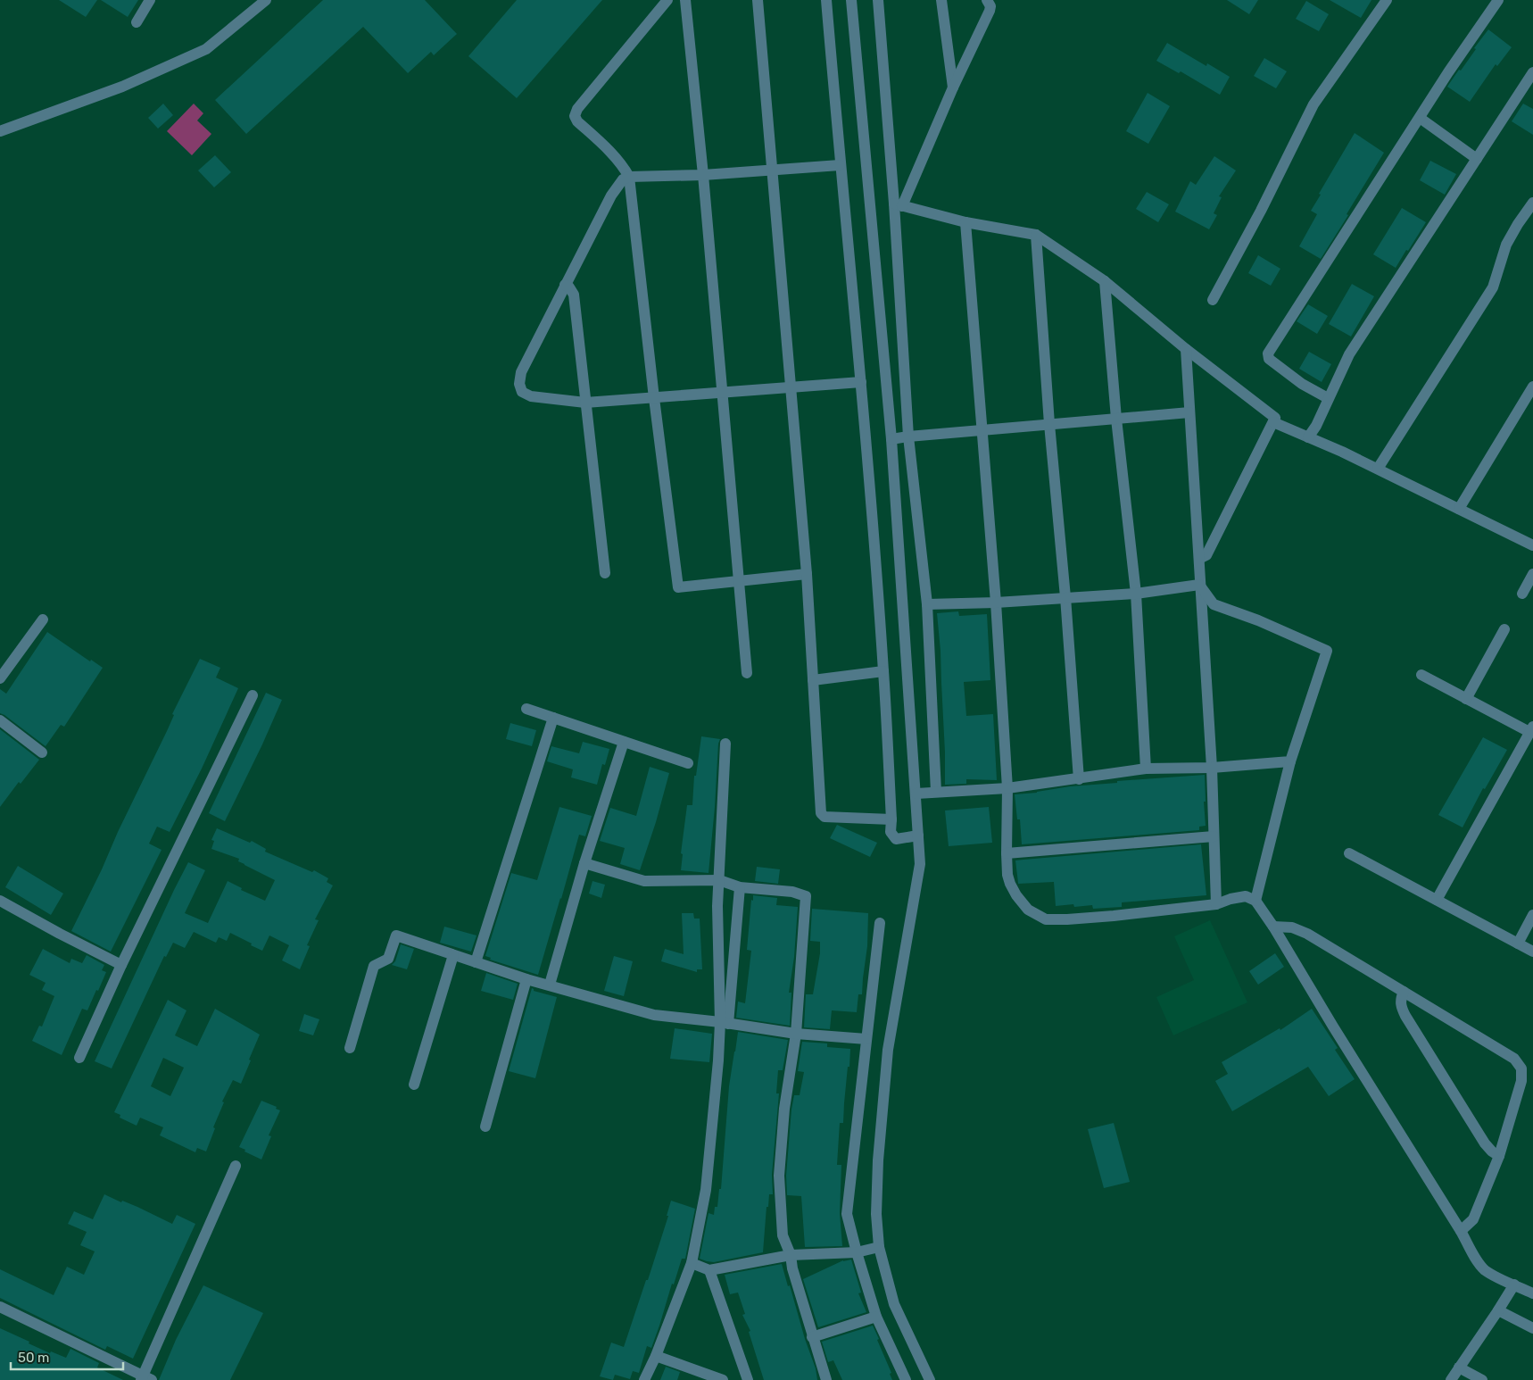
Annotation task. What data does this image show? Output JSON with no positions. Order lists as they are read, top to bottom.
{
  "scale_bar": "50 m"
}
